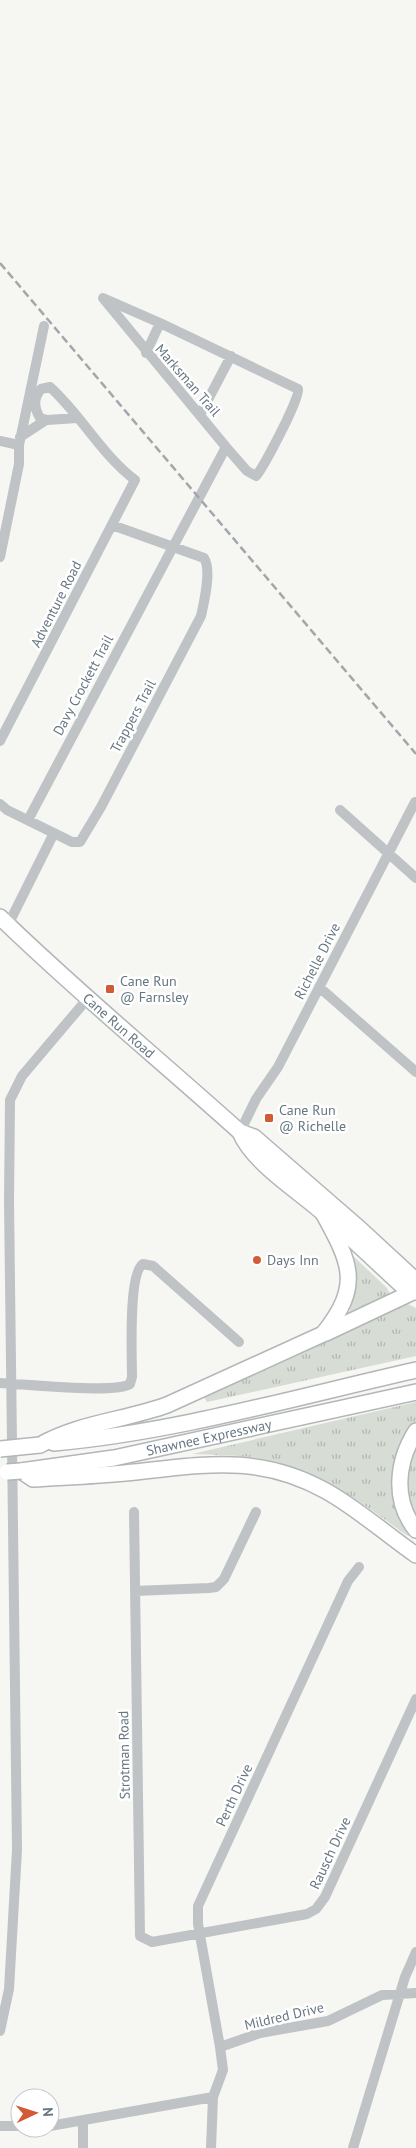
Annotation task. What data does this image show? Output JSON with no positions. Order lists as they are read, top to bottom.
{
  "streets": {
    "highway": ["Cane Run Road", "Shawnee Expressway"],
    "street": [
      "Marksman Trail",
      "Adventure Road",
      "Davy Crockett Trail",
      "Trappers Trail",
      "Richelle Drive",
      "Strotman Road",
      "Perth Drive",
      "Rausch Drive",
      "Mildred Drive"
    ]
  },
  "crossings": [
    ["Marksman Trail", "Davy Crockett Trail"],
    ["Davy Crockett Trail", "Trappers Trail"],
    ["Richelle Drive", "Cane Run Road"],
    ["Strotman Road", "Perth Drive"],
    ["Strotman Road", "Rausch Drive"],
    ["Perth Drive", "Rausch Drive"],
    ["Perth Drive", "Mildred Drive"]
  ],
  "places": {
    "transit": ["Cane Run @ Farnsley", "Cane Run @ Richelle"],
    "other": ["Days Inn"]
  },
  "north": "right"
}
